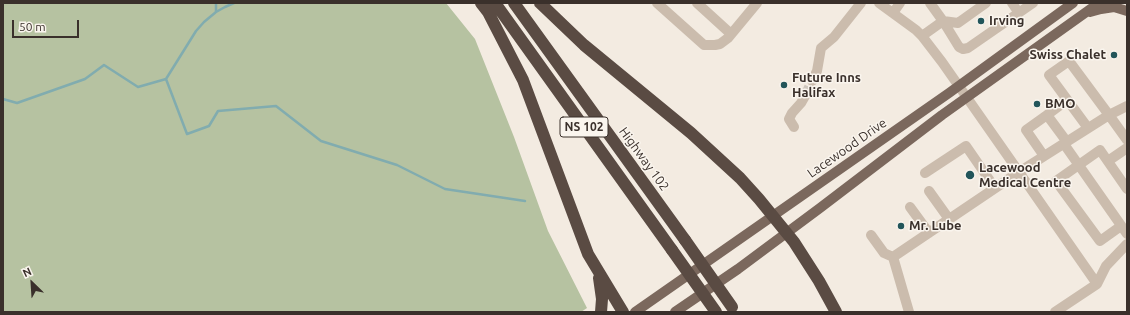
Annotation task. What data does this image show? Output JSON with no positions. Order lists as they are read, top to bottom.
{
  "streets": {
    "highway": ["NS 102", "Highway 102"],
    "main road": ["Lacewood Drive"]
  },
  "places": [
    "Irving",
    "Swiss Chalet",
    "Future Inns Halifax",
    "BMO",
    "Lacewood Medical Centre",
    "Mr. Lube"
  ],
  "scale_bar": "50 m",
  "north": "top left"
}
